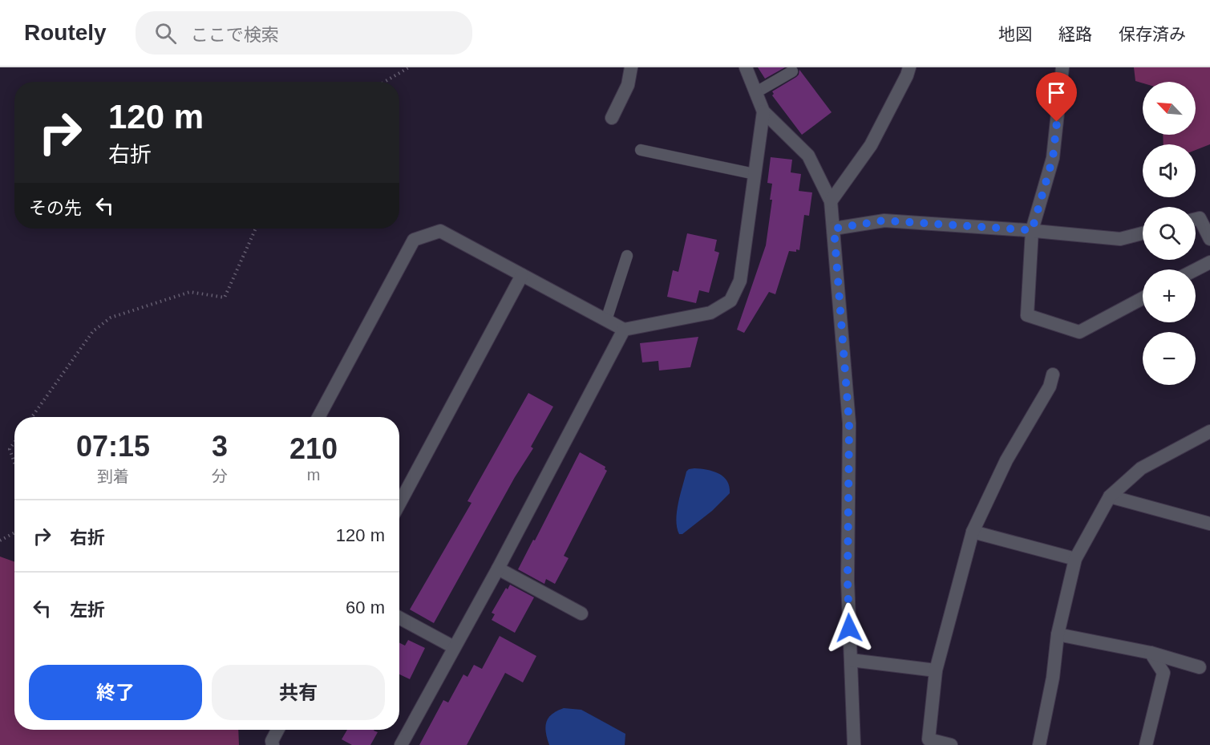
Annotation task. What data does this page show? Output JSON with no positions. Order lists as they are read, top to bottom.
{
  "north": "top left",
  "page": {
    "header": "Routely",
    "search": "ここで検索",
    "nav": ["地図", "経路", "保存済み"],
    "map_buttons": ["+", "−"],
    "turn": ["120 m", "右折"],
    "then": "その先",
    "eta": [
      "07:15",
      "到着",
      "3",
      "分",
      "210",
      "m"
    ],
    "list": [
      {
        "name": "右折",
        "value": "120 m"
      },
      {
        "name": "左折",
        "value": "60 m"
      }
    ],
    "buttons": ["終了", "共有"]
  }
}
